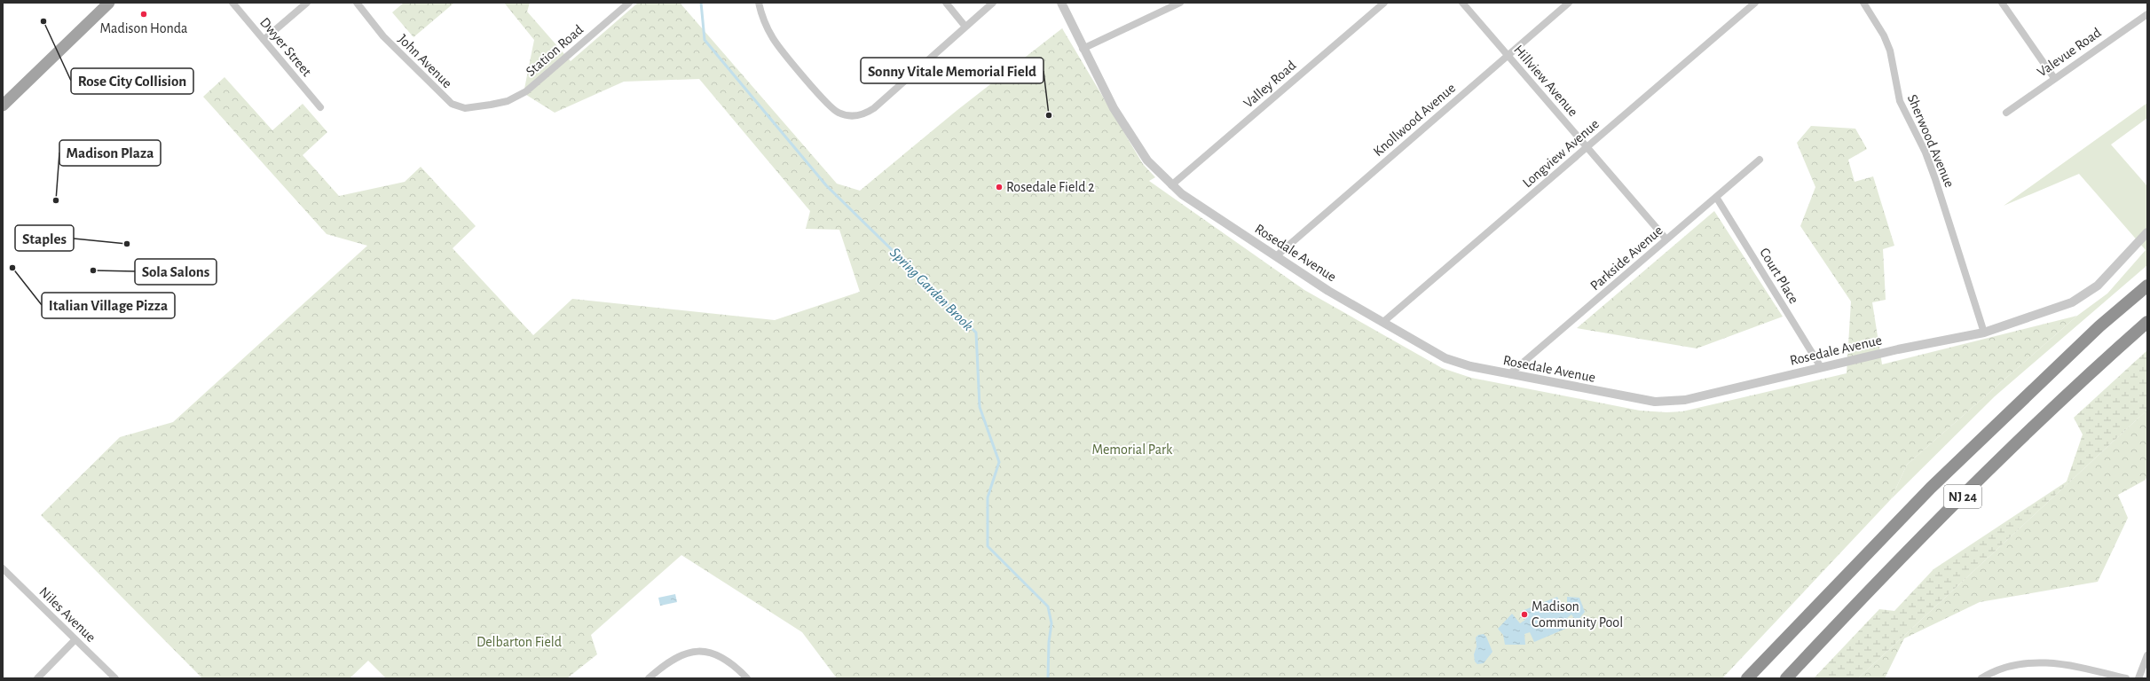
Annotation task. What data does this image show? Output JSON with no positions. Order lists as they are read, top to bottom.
{
  "streets": {
    "highway": ["NJ 24"],
    "street": [
      "Dwyer Street",
      "Station Road",
      "Valevue Road",
      "John Avenue",
      "Hillview Avenue",
      "Valley Road",
      "Knollwood Avenue",
      "Sherwood Avenue",
      "Longview Avenue",
      "Rosedale Avenue",
      "Parkside Avenue",
      "Court Place",
      "Niles Avenue"
    ]
  },
  "crossings": [
    ["Station Road", "John Avenue"],
    ["Hillview Avenue", "Knollwood Avenue"],
    ["Hillview Avenue", "Longview Avenue"],
    ["Hillview Avenue", "Parkside Avenue"],
    ["Valley Road", "Rosedale Avenue"],
    ["Knollwood Avenue", "Rosedale Avenue"],
    ["Sherwood Avenue", "Rosedale Avenue"],
    ["Longview Avenue", "Rosedale Avenue"],
    ["Rosedale Avenue", "Parkside Avenue"],
    ["Rosedale Avenue", "Court Place"],
    ["Parkside Avenue", "Court Place"]
  ],
  "water": ["Spring Garden Brook"],
  "parks": ["Memorial Park", "Delbarton Field"],
  "places": [
    "Madison Honda",
    "Rose City Collision",
    "Sonny Vitale Memorial Field",
    "Rosedale Field 2",
    "Madison Plaza",
    "Staples",
    "Italian Village Pizza",
    "Sola Salons",
    "Madison Community Pool"
  ]
}
